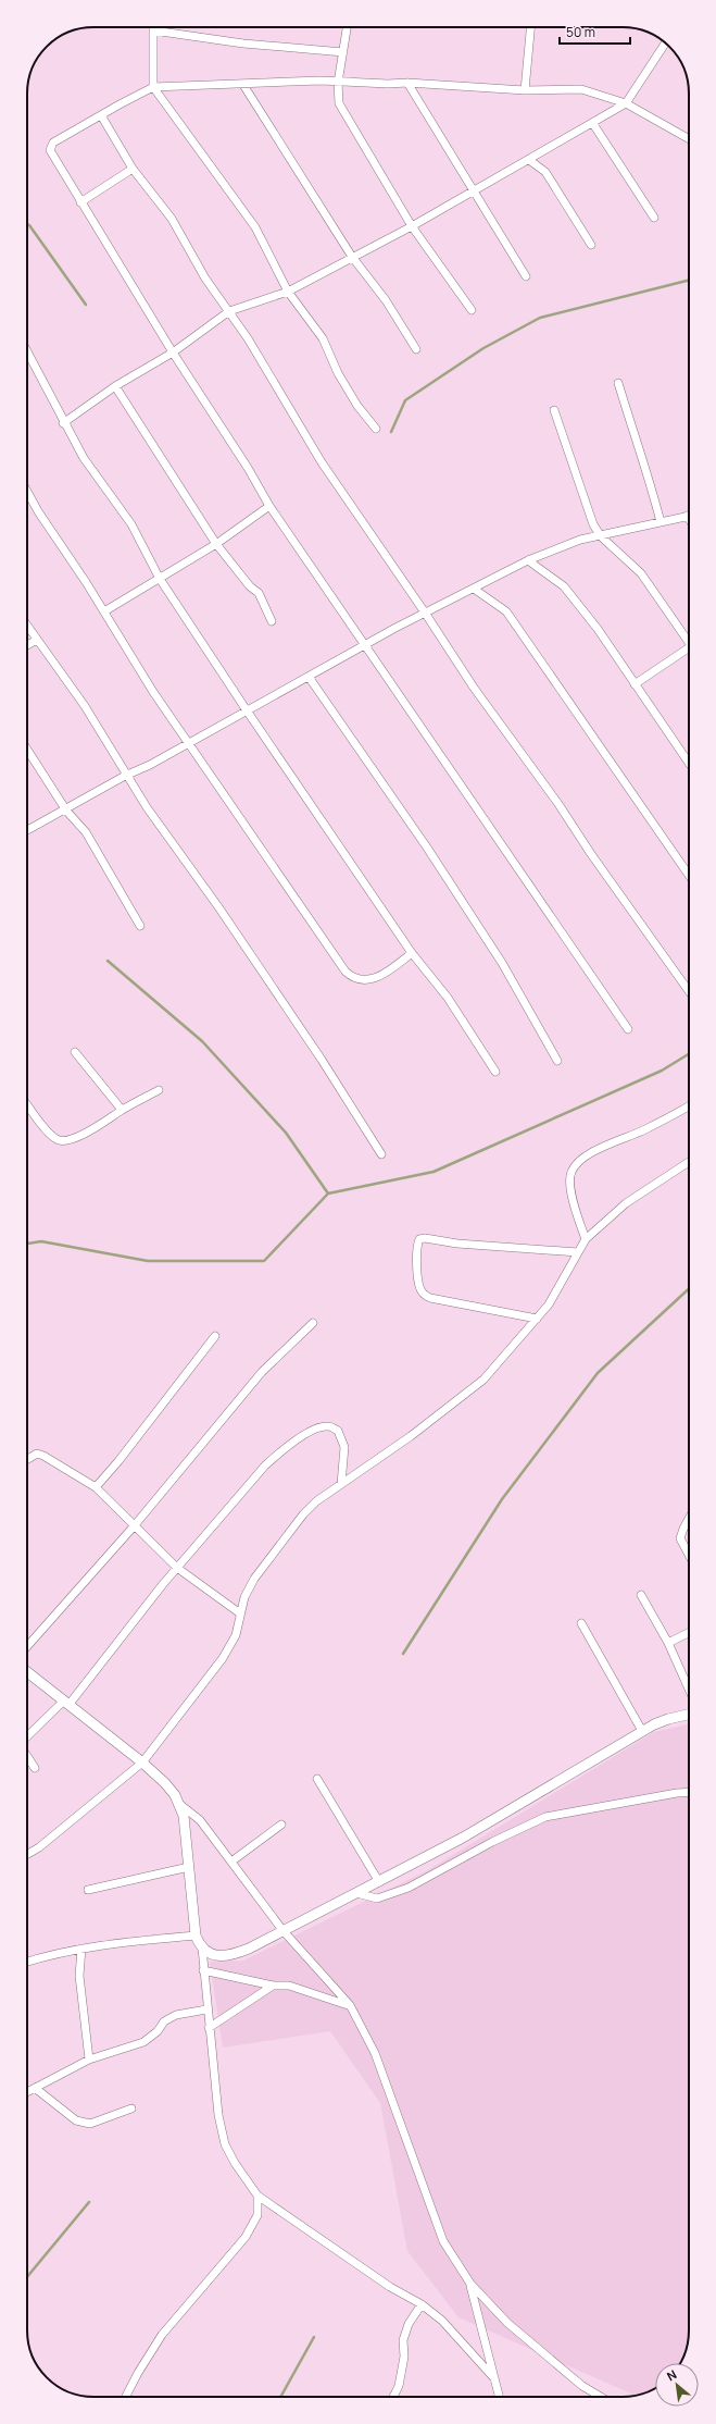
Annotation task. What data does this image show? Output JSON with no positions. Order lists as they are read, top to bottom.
{
  "scale_bar": "50 m",
  "north": "top left"
}
